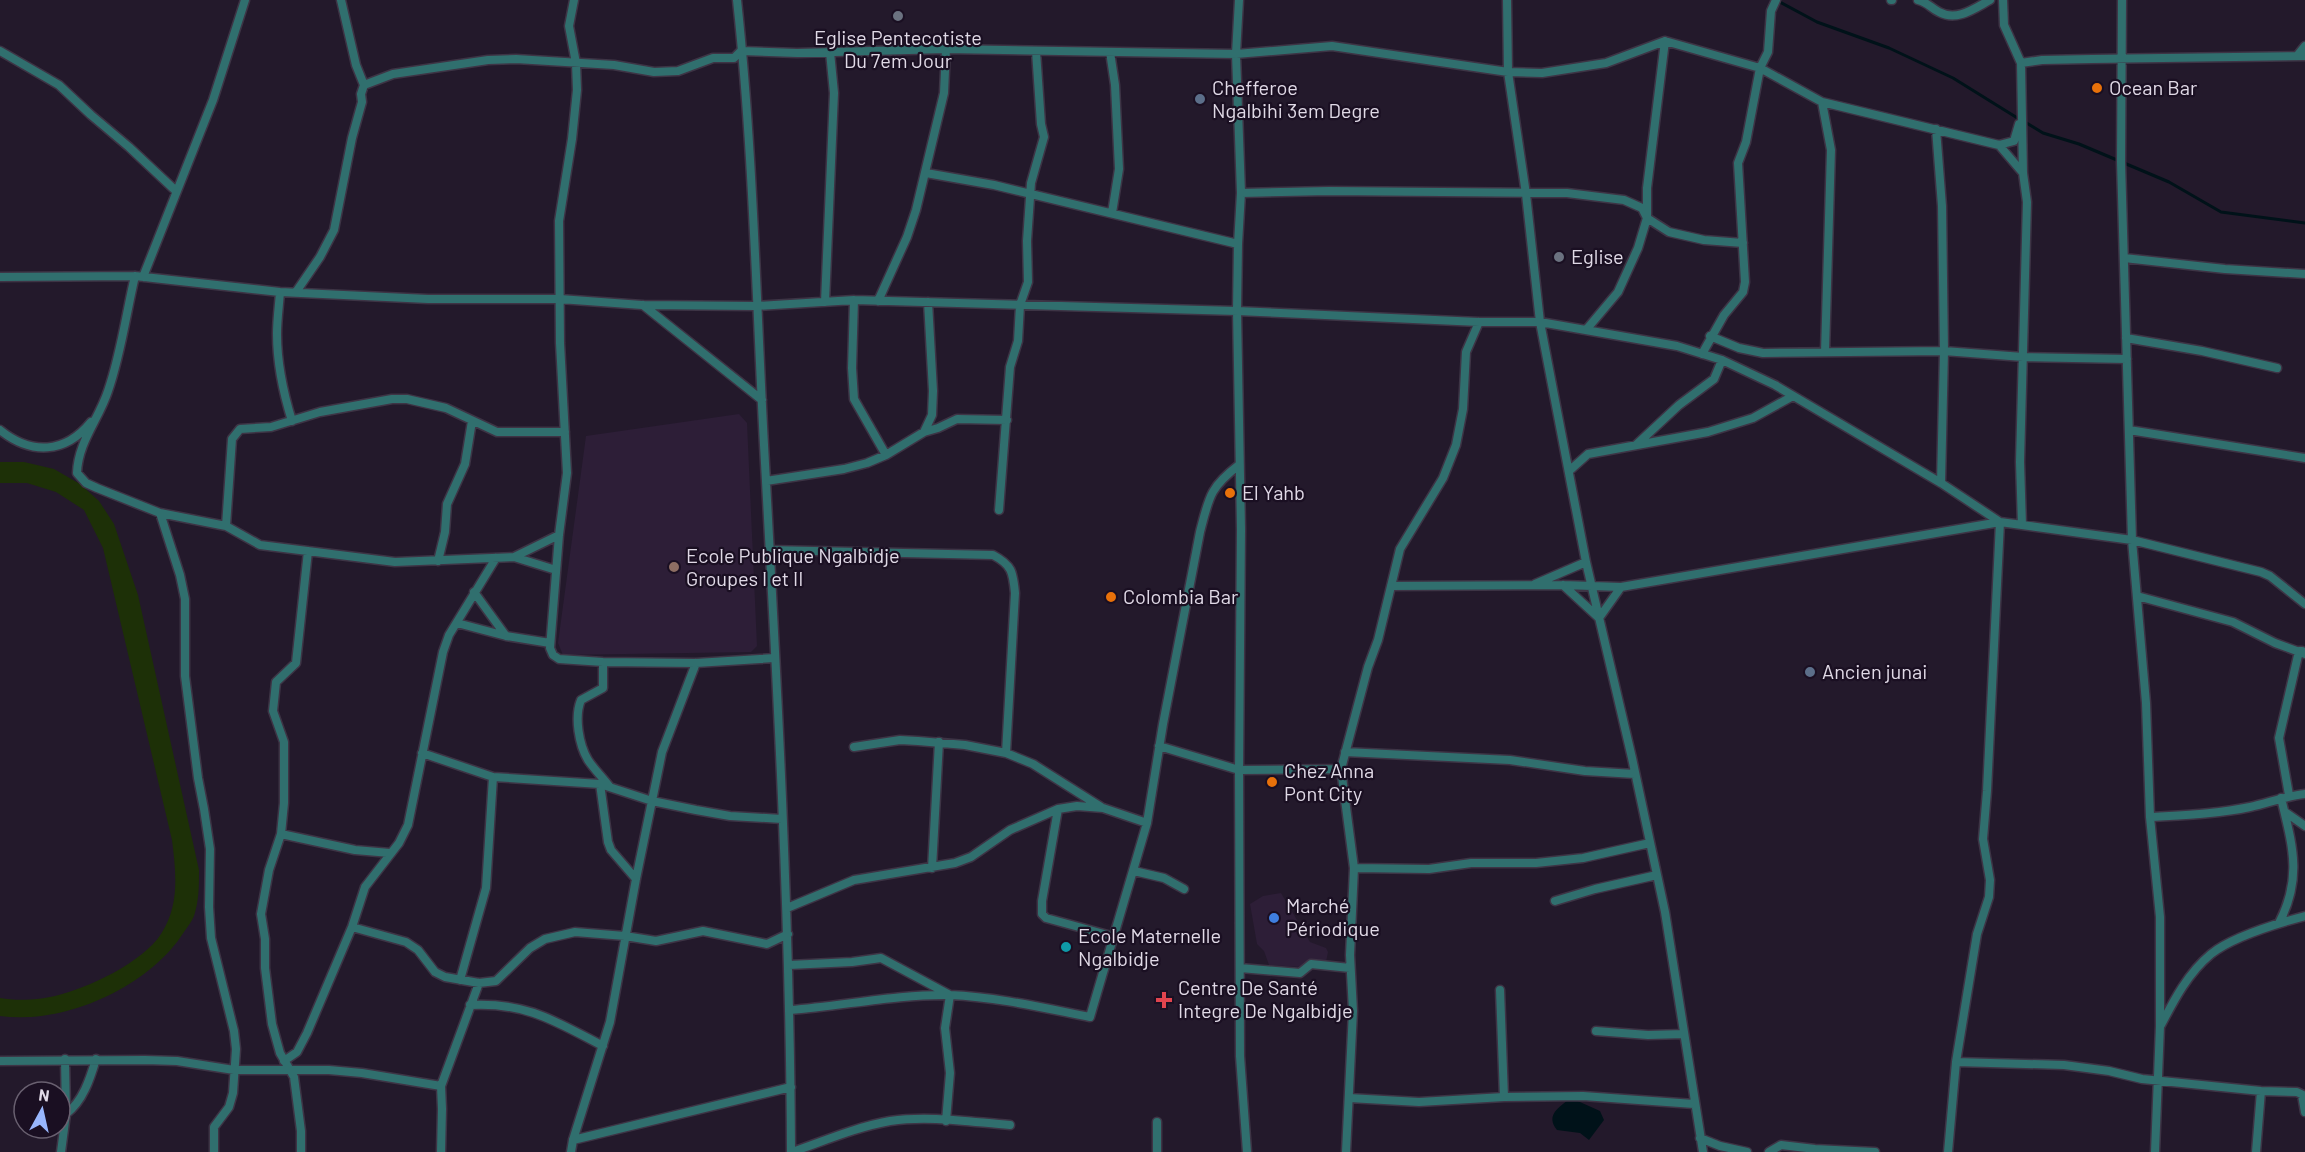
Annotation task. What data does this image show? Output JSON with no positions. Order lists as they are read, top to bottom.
{
  "places": {
    "other": [
      "Eglise Pentecotiste Du 7em Jour",
      "Ocean Bar",
      "Chefferoe Ngalbihi 3em Degre",
      "Eglise",
      "El Yahb",
      "Ecole Publique Ngalbidje Groupes I et II",
      "Colombia Bar",
      "Ancien junai",
      "Chez Anna Pont City",
      "Marché Périodique",
      "Ecole Maternelle Ngalbidje"
    ],
    "health": ["Centre De Santé Integre De Ngalbidje"]
  },
  "north": "top"
}
